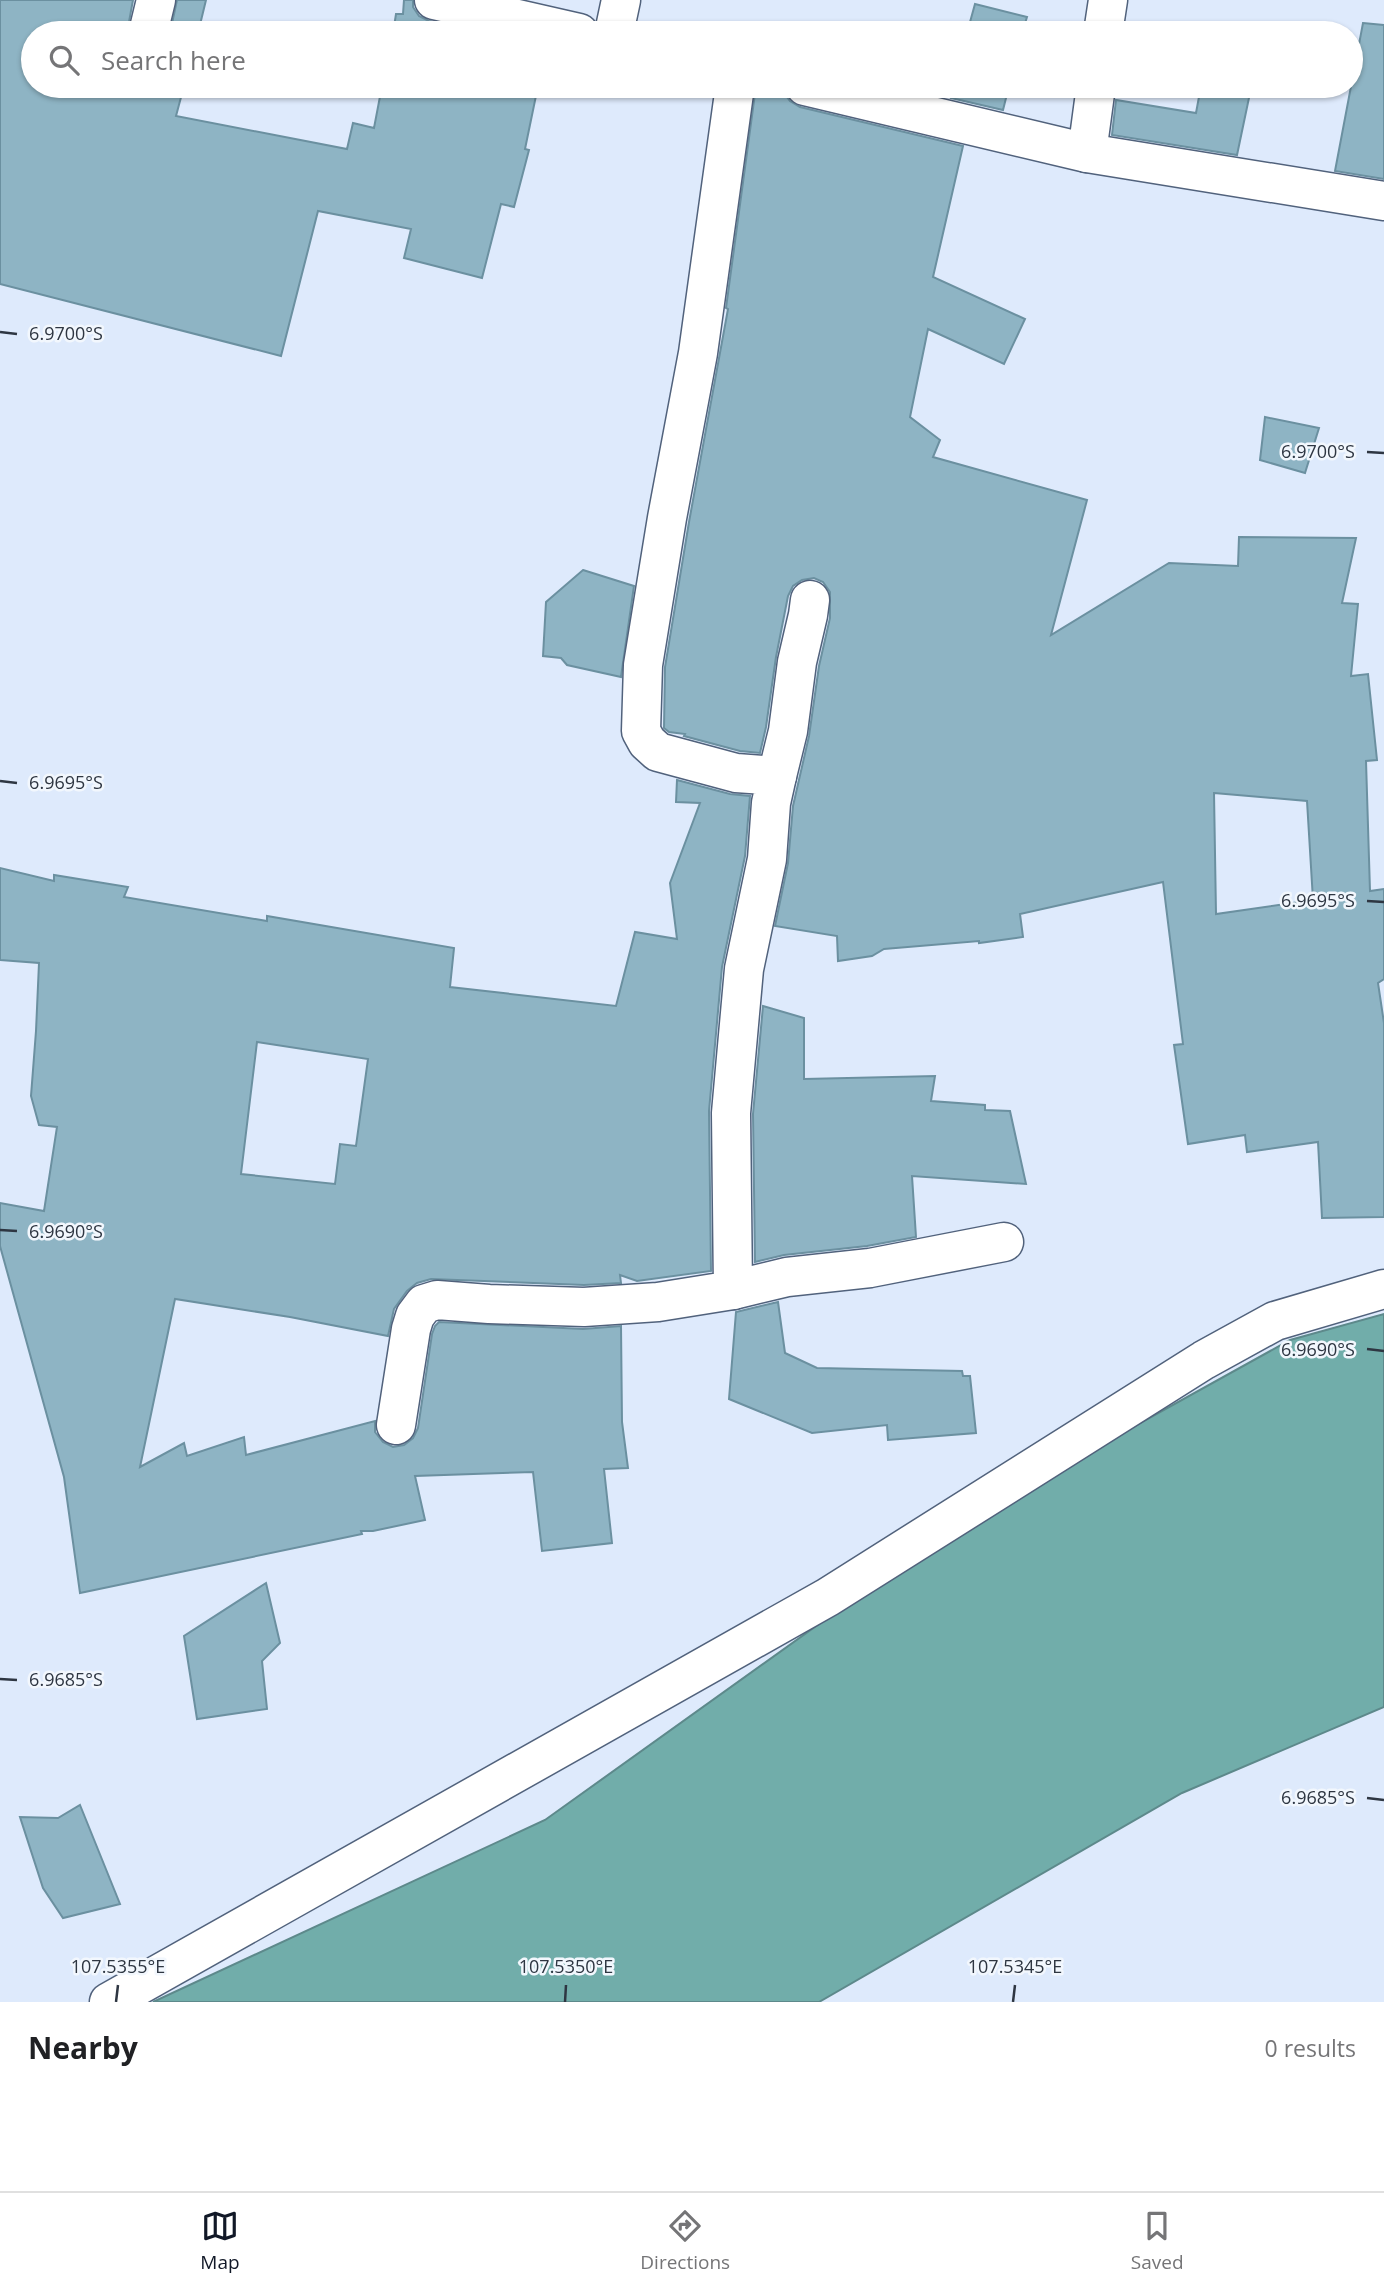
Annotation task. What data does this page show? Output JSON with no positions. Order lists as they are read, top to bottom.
{
  "page": {
    "search": "Search here",
    "heading": ["Nearby", "0 results"],
    "nav": ["Map", "Directions", "Saved"]
  },
  "coordinates": [
    "6.9700°S",
    "6.9695°S",
    "6.9690°S",
    "6.9685°S",
    "107.5355°E",
    "107.5350°E",
    "107.5345°E"
  ]
}
